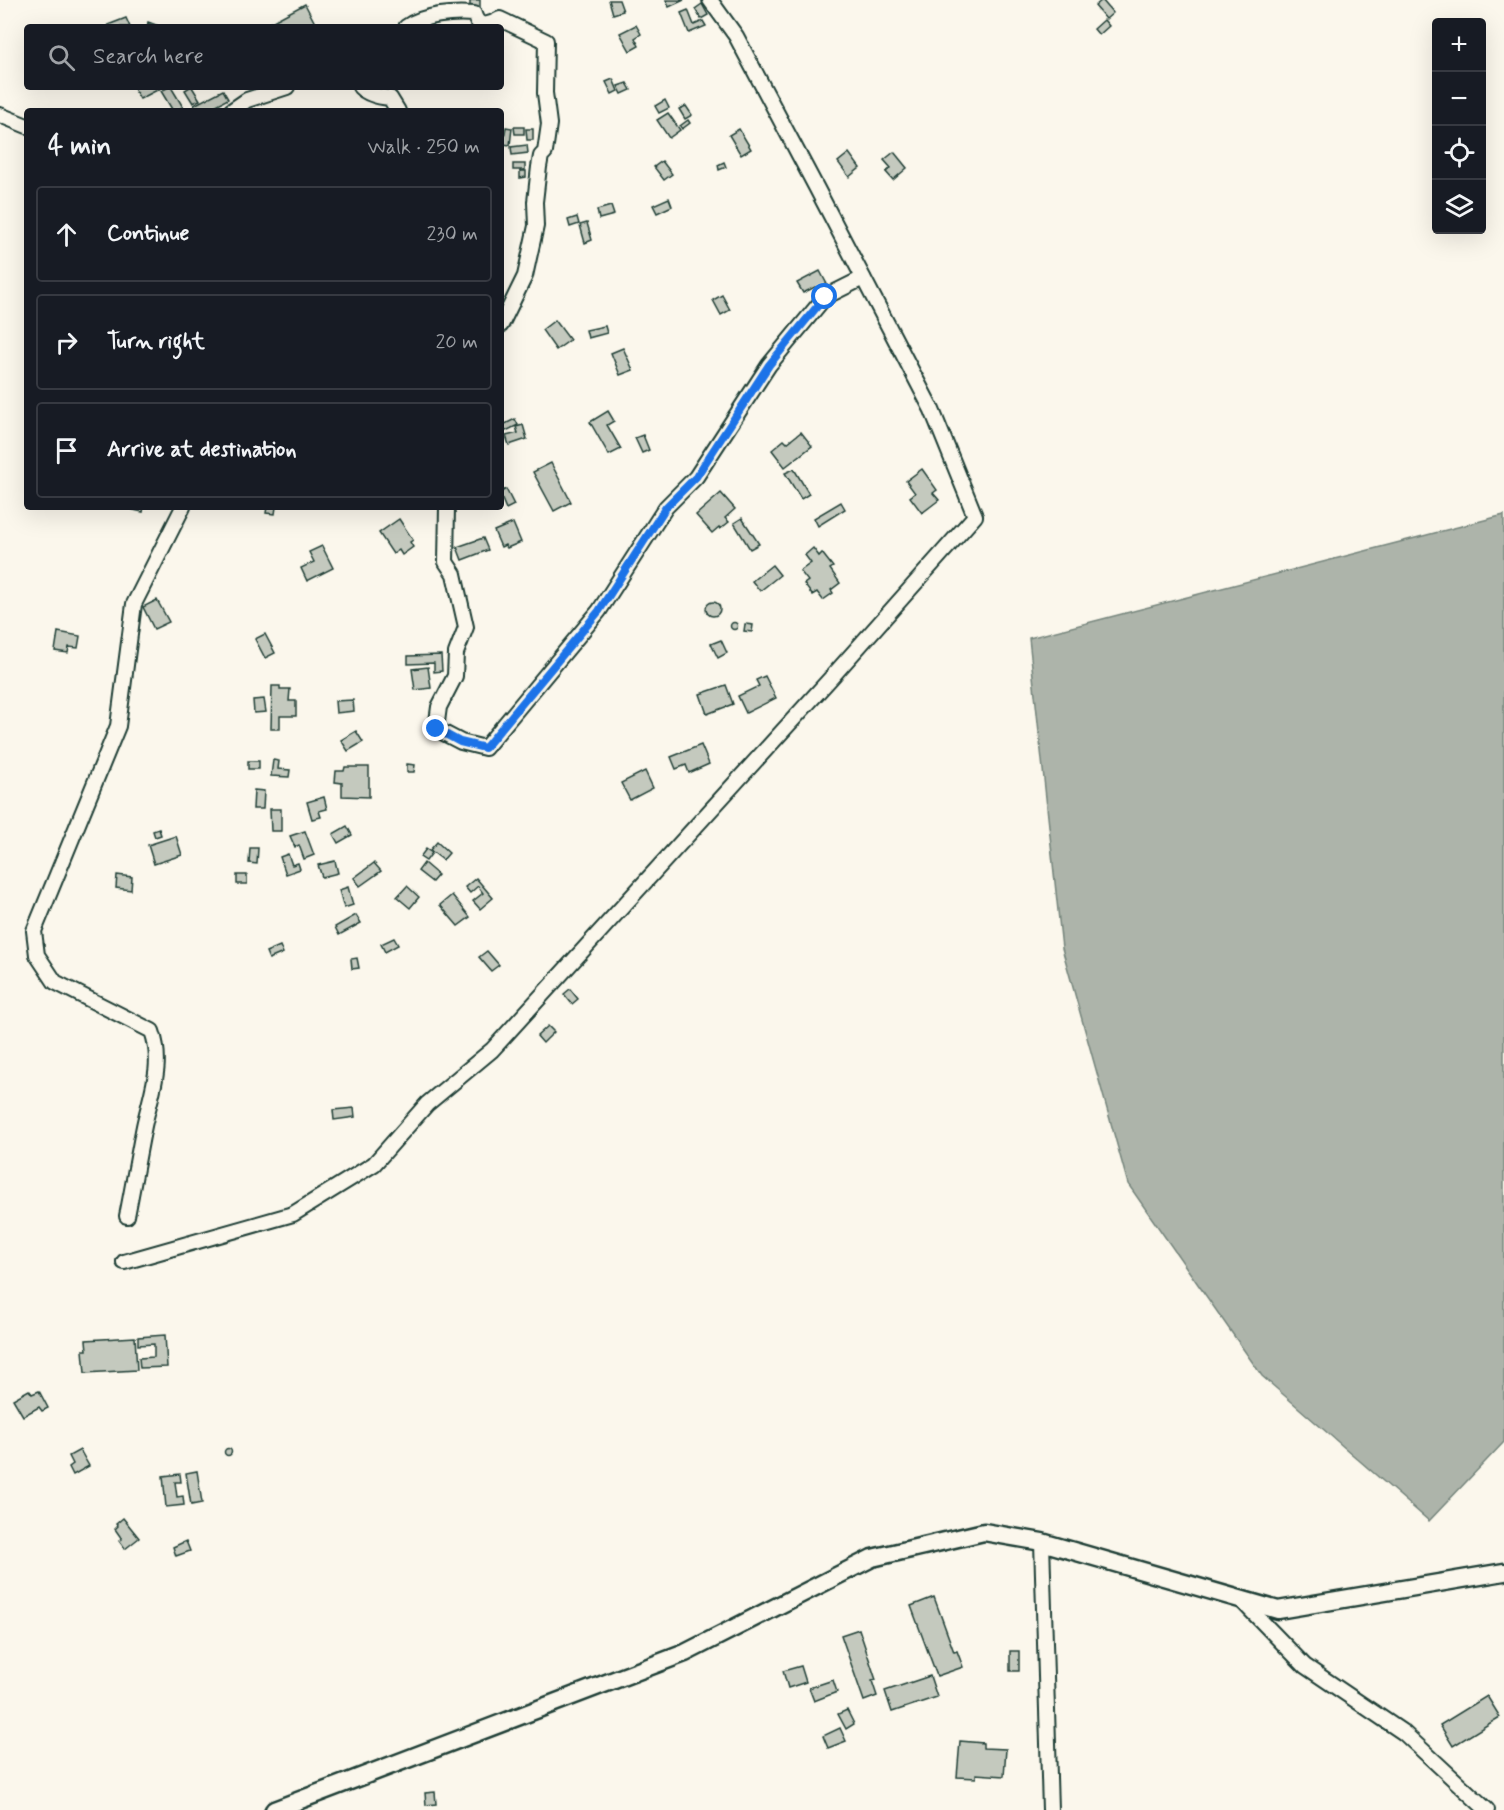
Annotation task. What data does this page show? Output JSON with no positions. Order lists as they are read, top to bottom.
{
  "page": {
    "map_buttons": ["+", "−"],
    "search": "Search here",
    "heading": ["4 min", "Walk · 250 m"],
    "list": [
      ["Continue", "230 m"],
      ["Turn right", "20 m"],
      "Arrive at destination"
    ]
  }
}
